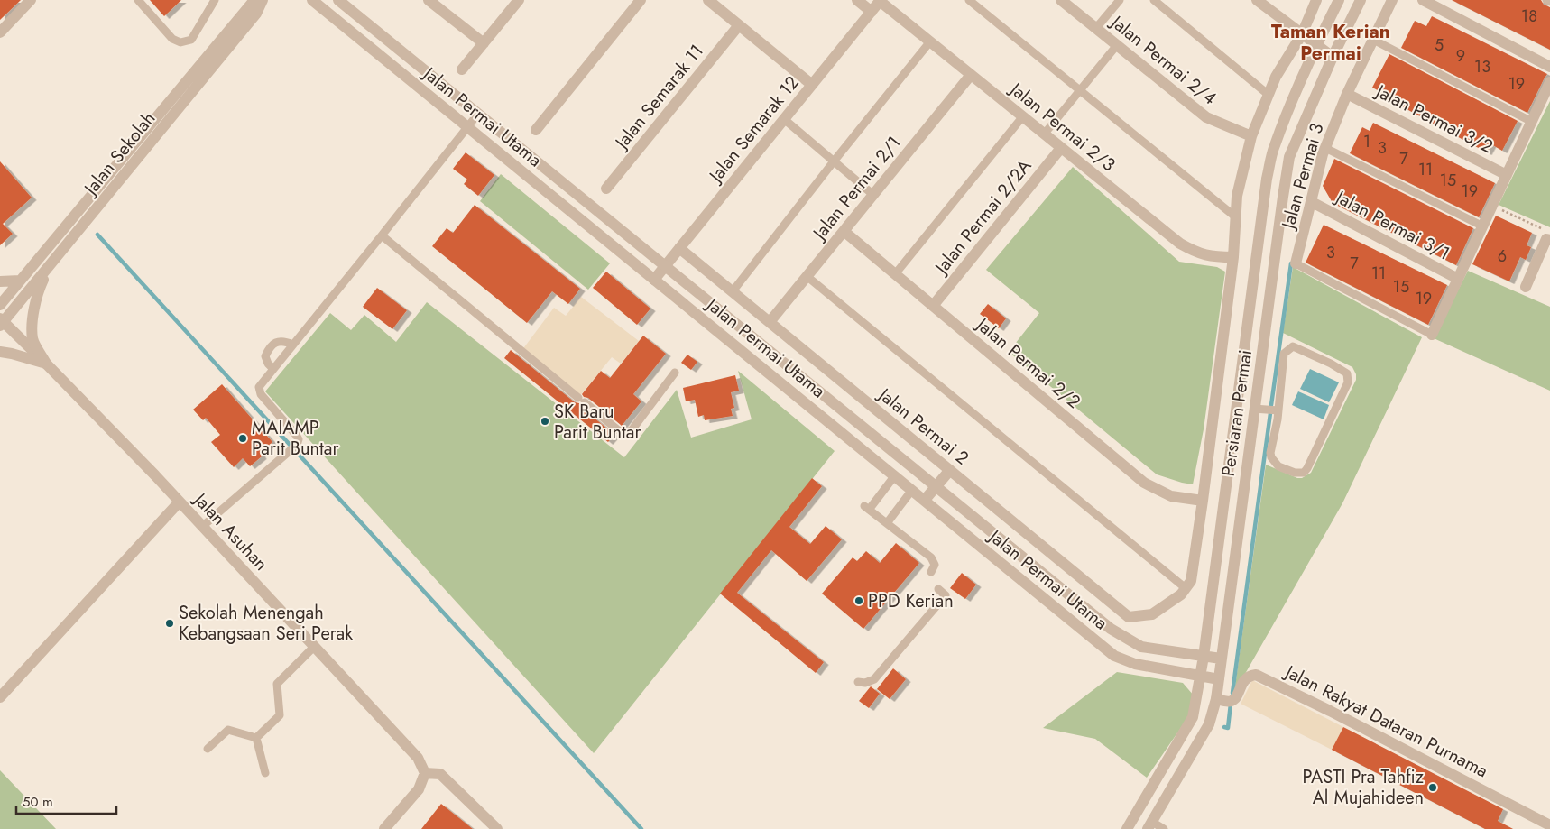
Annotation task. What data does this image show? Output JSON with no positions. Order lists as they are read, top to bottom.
{
  "streets": {
    "street": [
      "Jalan Permai 2/4",
      "Jalan Semarak 11",
      "Jalan Permai Utama",
      "Jalan Permai 3/2",
      "Jalan Permai 2/3",
      "Jalan Semarak 12",
      "Jalan Sekolah",
      "Jalan Permai 3",
      "Jalan Permai 2/1",
      "Jalan Permai 2/2A",
      "Jalan Permai 3/1",
      "Jalan Permai 2/2",
      "Persiaran Permai",
      "Jalan Permai 2",
      "Jalan Asuhan",
      "Jalan Rakyat Dataran Purnama"
    ]
  },
  "crossings": [
    ["Jalan Permai Utama", "Jalan Semarak 12"],
    ["Jalan Permai Utama", "Persiaran Permai"],
    ["Jalan Permai 3/2", "Jalan Permai 3"],
    ["Jalan Permai 2/3", "Jalan Semarak 12"],
    ["Jalan Permai 2/3", "Jalan Permai 2/1"],
    ["Jalan Permai 2/3", "Jalan Permai 2/2A"],
    ["Jalan Semarak 12", "Jalan Permai 2"],
    ["Jalan Sekolah", "Jalan Asuhan"],
    ["Jalan Permai 3", "Jalan Permai 3/1"],
    ["Jalan Permai 2/1", "Jalan Permai 2/2"],
    ["Jalan Permai 2/1", "Jalan Permai 2"],
    ["Jalan Permai 2/2A", "Jalan Permai 2/2"],
    ["Persiaran Permai", "Jalan Rakyat Dataran Purnama"]
  ],
  "districts": ["Taman Kerian Permai"],
  "places": [
    "SK Baru Parit Buntar",
    "MAIAMP Parit Buntar",
    "PPD Kerian",
    "Sekolah Menengah Kebangsaan Seri Perak",
    "PASTI Pra Tahfiz Al Mujahideen"
  ],
  "house_numbers": [
    "18",
    "5",
    "9",
    "13",
    "19",
    "1",
    "3",
    "7",
    "11",
    "15",
    "19",
    "3",
    "6",
    "7",
    "11",
    "15",
    "19"
  ],
  "scale_bar": "50 m"
}
